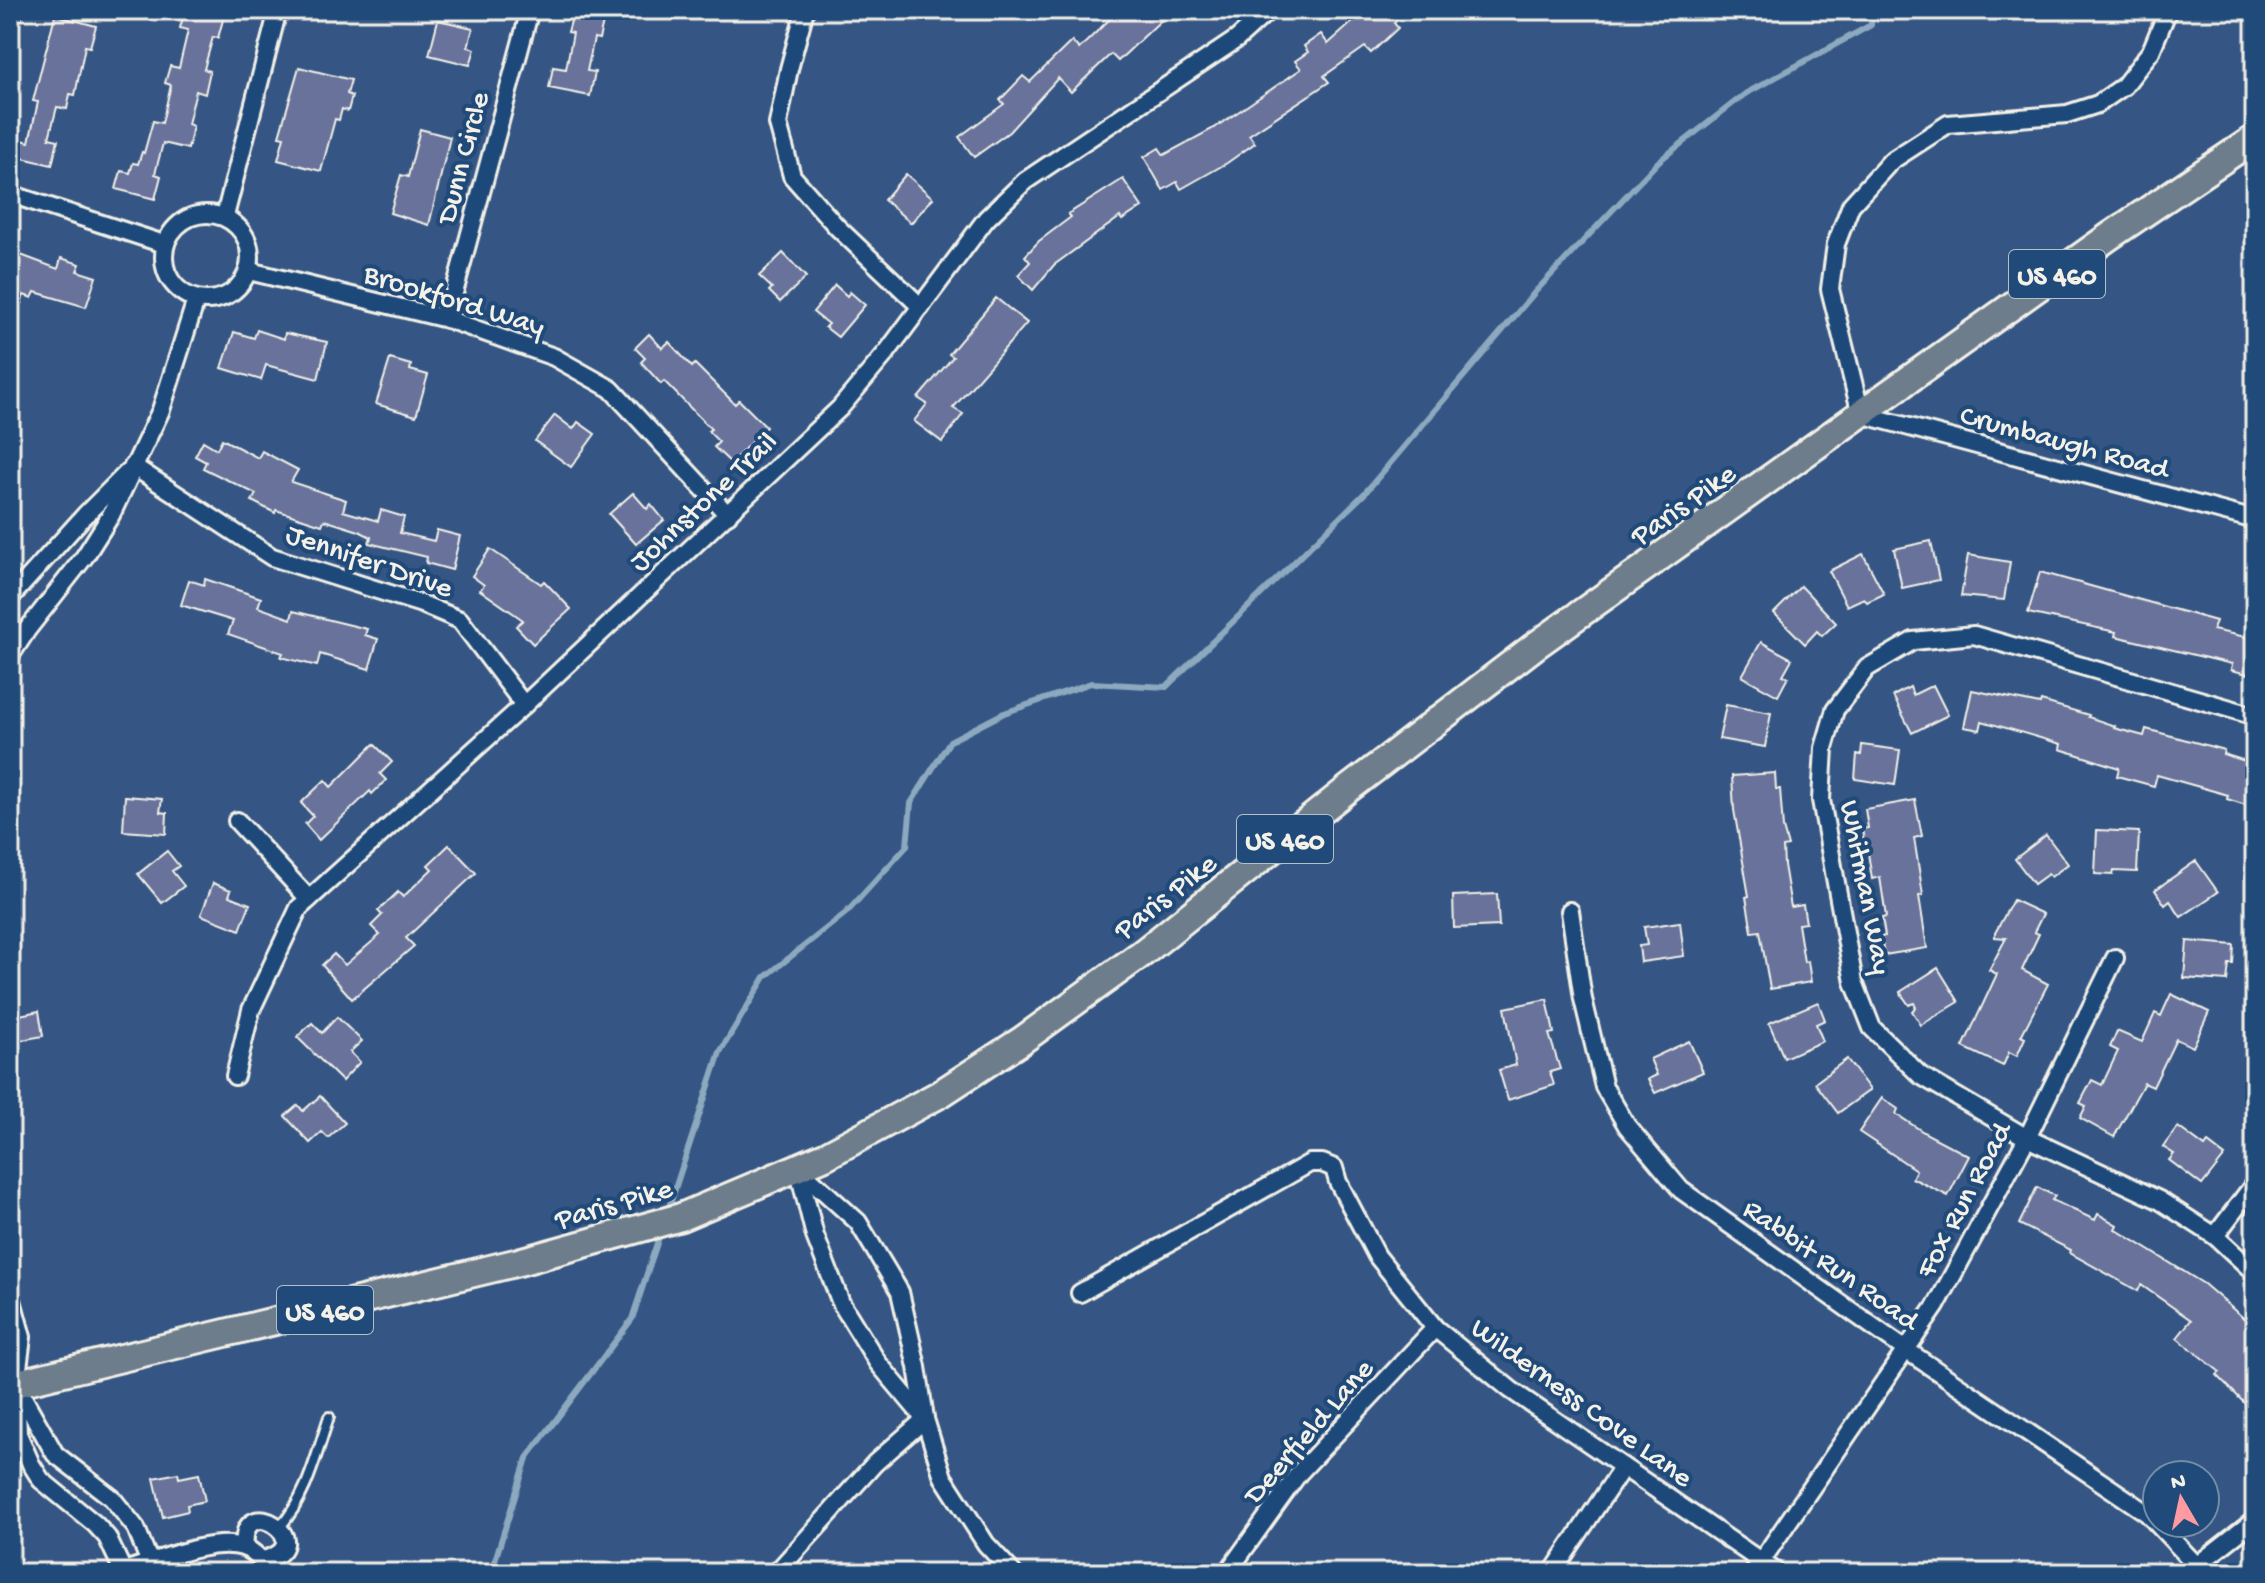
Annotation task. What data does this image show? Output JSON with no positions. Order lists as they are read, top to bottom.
{
  "streets": {
    "main road": ["US 460", "Paris Pike"],
    "street": [
      "Dunn Circle",
      "Brookford Way",
      "Crumbaugh Road",
      "Johnstone Trail",
      "Jennifer Drive",
      "Whitman Way",
      "Fox Run Road",
      "Rabbit Run Road",
      "Wilderness Cove Lane",
      "Deerfield Lane"
    ]
  },
  "crossings": [
    ["Dunn Circle", "Brookford Way"],
    ["Brookford Way", "Johnstone Trail"],
    ["Crumbaugh Road", "Paris Pike"],
    ["Johnstone Trail", "Jennifer Drive"],
    ["Whitman Way", "Fox Run Road"],
    ["Fox Run Road", "Rabbit Run Road"],
    ["Fox Run Road", "Wilderness Cove Lane"],
    ["Wilderness Cove Lane", "Deerfield Lane"]
  ],
  "north": "top"
}
